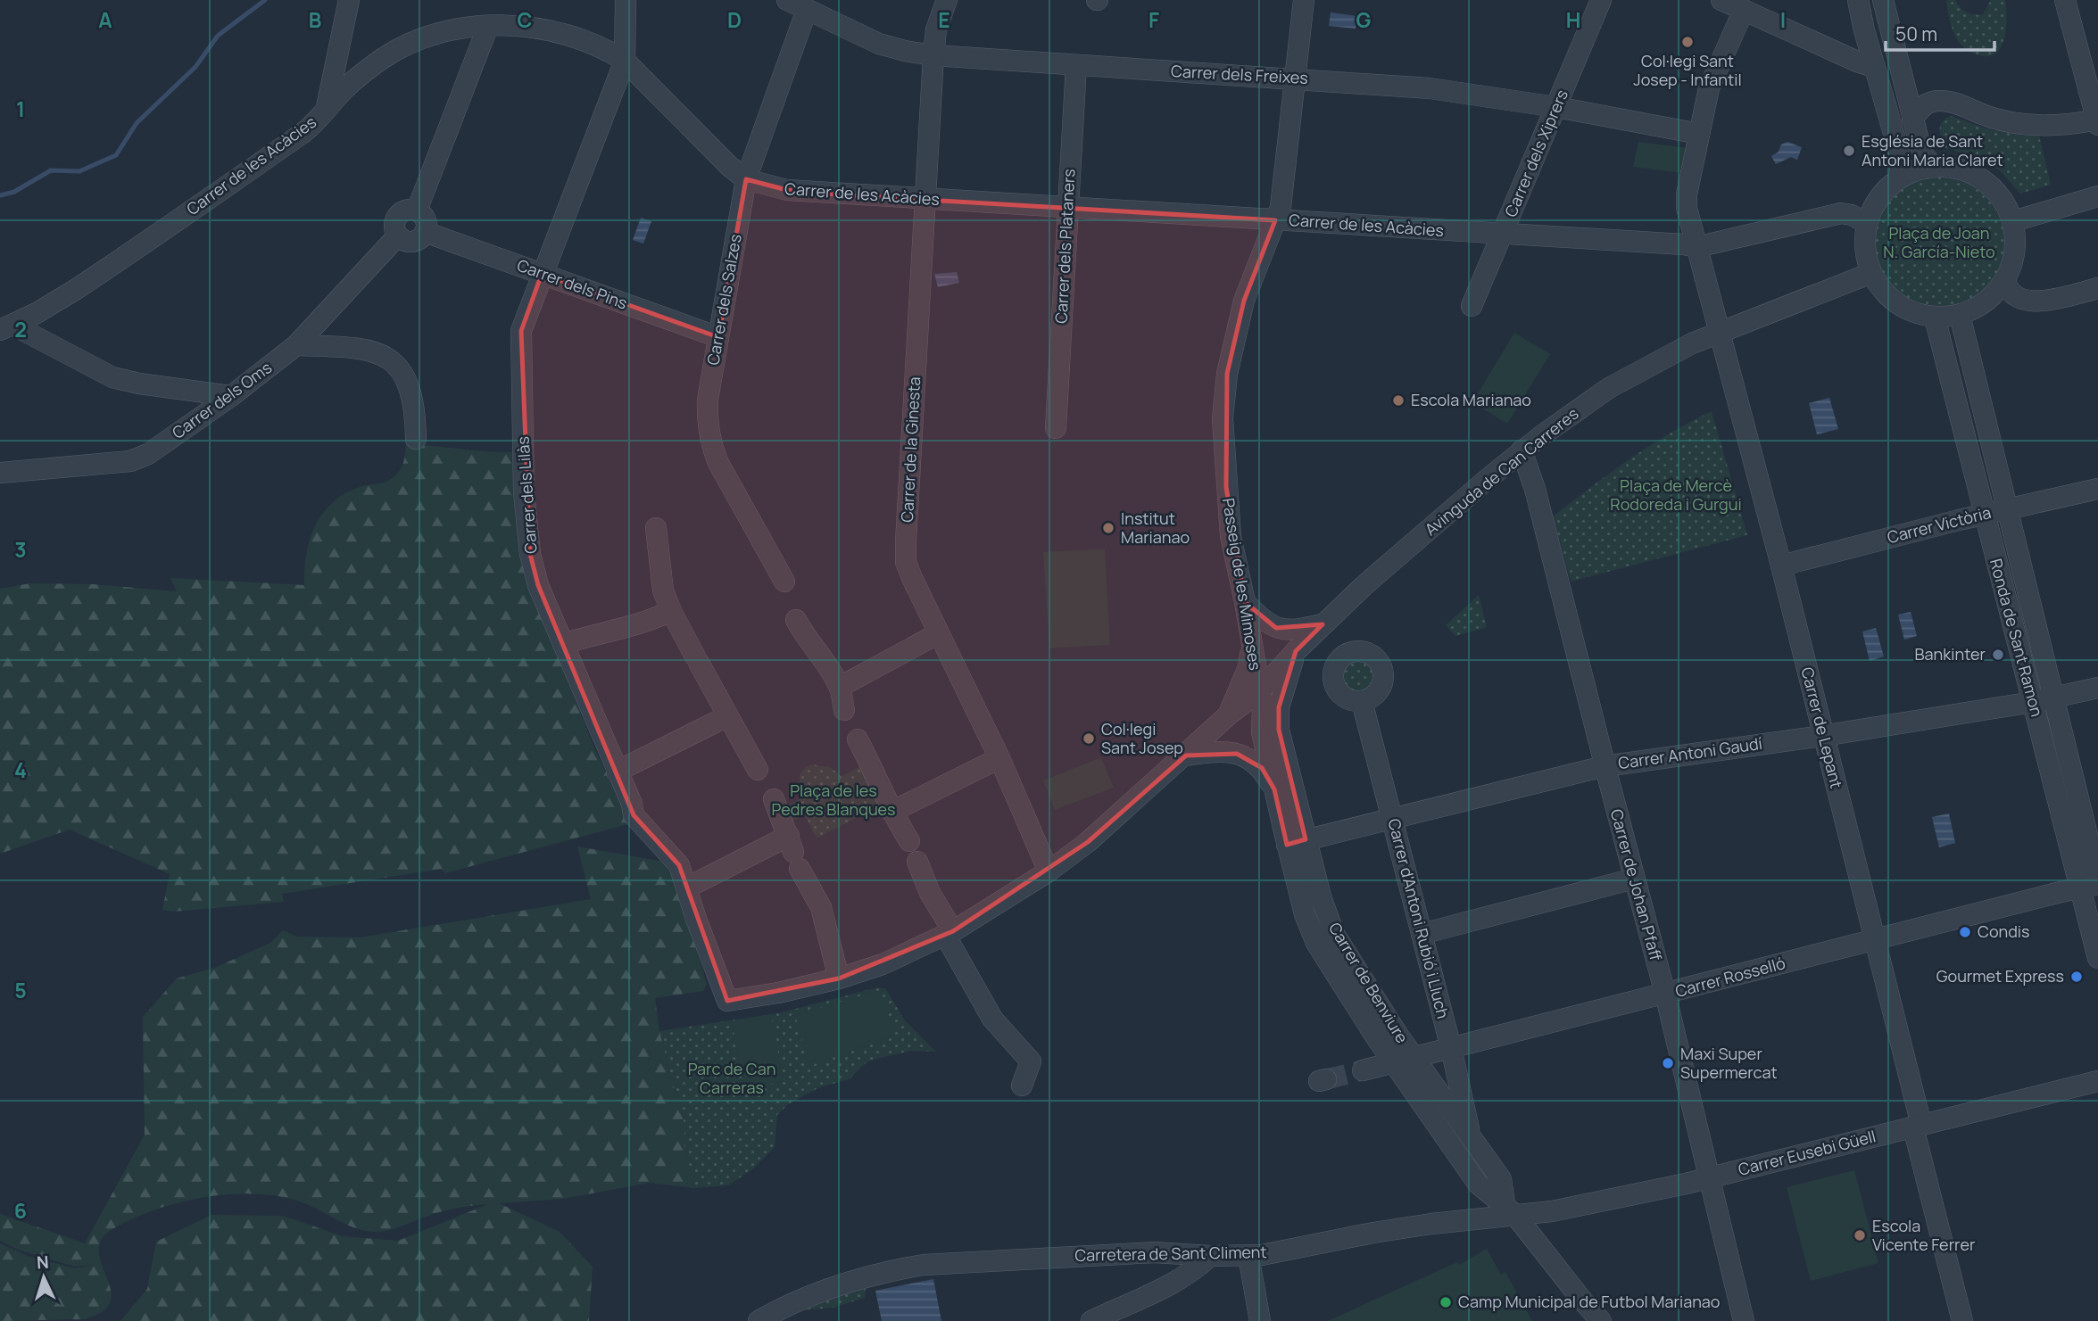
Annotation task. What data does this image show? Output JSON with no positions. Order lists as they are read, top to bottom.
{
  "streets": {
    "street": [
      "Carrer dels Freixes",
      "Carrer dels Xiprers",
      "Carrer de les Acàcies",
      "Carrer dels Plataners",
      "Carrer dels Pins",
      "Carrer dels Salzes",
      "Carrer dels Oms",
      "Carrer de la Ginesta",
      "Avinguda de Can Carreres",
      "Carrer dels Lilàs",
      "Carrer Victòria",
      "Passeig de les Mimoses",
      "Ronda de Sant Ramon",
      "Carrer de Lepant",
      "Carrer Antoni Gaudí",
      "Carrer de Johan Pfaff",
      "Carrer d'Antoni Rubió i Lluch",
      "Carrer Rosselló",
      "Carrer de Benviure",
      "Carrer Eusebi Güell",
      "Carretera de Sant Climent"
    ]
  },
  "crossings": [
    ["Carrer dels Freixes", "Carrer dels Xiprers"],
    ["Carrer dels Freixes", "Carrer dels Plataners"],
    ["Carrer dels Freixes", "Carrer dels Salzes"],
    ["Carrer dels Freixes", "Carrer de la Ginesta"],
    ["Carrer dels Freixes", "Passeig de les Mimoses"],
    ["Carrer dels Freixes", "Carrer de Lepant"],
    ["Carrer dels Xiprers", "Carrer de les Acàcies"],
    ["Carrer de les Acàcies", "Carrer dels Plataners"],
    ["Carrer de les Acàcies", "Carrer dels Salzes"],
    ["Carrer de les Acàcies", "Carrer de la Ginesta"],
    ["Carrer de les Acàcies", "Avinguda de Can Carreres"],
    ["Carrer de les Acàcies", "Carrer dels Lilàs"],
    ["Carrer de les Acàcies", "Passeig de les Mimoses"],
    ["Carrer de les Acàcies", "Ronda de Sant Ramon"],
    ["Carrer de les Acàcies", "Carrer de Lepant"],
    ["Carrer dels Pins", "Carrer dels Salzes"],
    ["Carrer dels Pins", "Carrer dels Oms"],
    ["Carrer dels Pins", "Carrer dels Lilàs"],
    ["Carrer de la Ginesta", "Avinguda de Can Carreres"],
    ["Avinguda de Can Carreres", "Carrer dels Lilàs"],
    ["Avinguda de Can Carreres", "Passeig de les Mimoses"],
    ["Avinguda de Can Carreres", "Ronda de Sant Ramon"],
    ["Avinguda de Can Carreres", "Carrer de Lepant"],
    ["Avinguda de Can Carreres", "Carrer de Johan Pfaff"],
    ["Avinguda de Can Carreres", "Carrer de Benviure"],
    ["Carrer Victòria", "Ronda de Sant Ramon"],
    ["Carrer Victòria", "Carrer de Lepant"],
    ["Passeig de les Mimoses", "Carrer de Benviure"],
    ["Ronda de Sant Ramon", "Carrer Antoni Gaudí"],
    ["Ronda de Sant Ramon", "Carrer Rosselló"],
    ["Carrer de Lepant", "Carrer Antoni Gaudí"],
    ["Carrer de Lepant", "Carrer Rosselló"],
    ["Carrer de Lepant", "Carrer Eusebi Güell"],
    ["Carrer Antoni Gaudí", "Carrer de Johan Pfaff"],
    ["Carrer Antoni Gaudí", "Carrer d'Antoni Rubió i Lluch"],
    ["Carrer Antoni Gaudí", "Carrer de Benviure"],
    ["Carrer de Johan Pfaff", "Carrer Rosselló"],
    ["Carrer de Johan Pfaff", "Carrer Eusebi Güell"],
    ["Carrer d'Antoni Rubió i Lluch", "Carrer Rosselló"],
    ["Carrer d'Antoni Rubió i Lluch", "Carrer de Benviure"],
    ["Carrer Rosselló", "Carrer de Benviure"],
    ["Carrer de Benviure", "Carrer Eusebi Güell"],
    ["Carrer de Benviure", "Carretera de Sant Climent"],
    ["Carrer Eusebi Güell", "Carretera de Sant Climent"]
  ],
  "parks": [
    "Plaça de Joan N. García-Nieto",
    "Plaça de Mercè Rodoreda i Gurgui",
    "Plaça de les Pedres Blanques",
    "Parc de Can Carreras"
  ],
  "places": [
    "Col·legi Sant Josep - Infantil",
    "Església de Sant Antoni Maria Claret",
    "Escola Marianao",
    "Institut Marianao",
    "Bankinter",
    "Col·legi Sant Josep",
    "Condis",
    "Gourmet Express",
    "Maxi Super Supermercat",
    "Escola Vicente Ferrer",
    "Camp Municipal de Futbol Marianao"
  ],
  "scale_bar": "50 m",
  "north": "top",
  "grid": {
    "columns": [
      "A",
      "B",
      "C",
      "D",
      "E",
      "F",
      "G",
      "H",
      "I"
    ],
    "rows": [
      "1",
      "2",
      "3",
      "4",
      "5",
      "6"
    ]
  }
}
